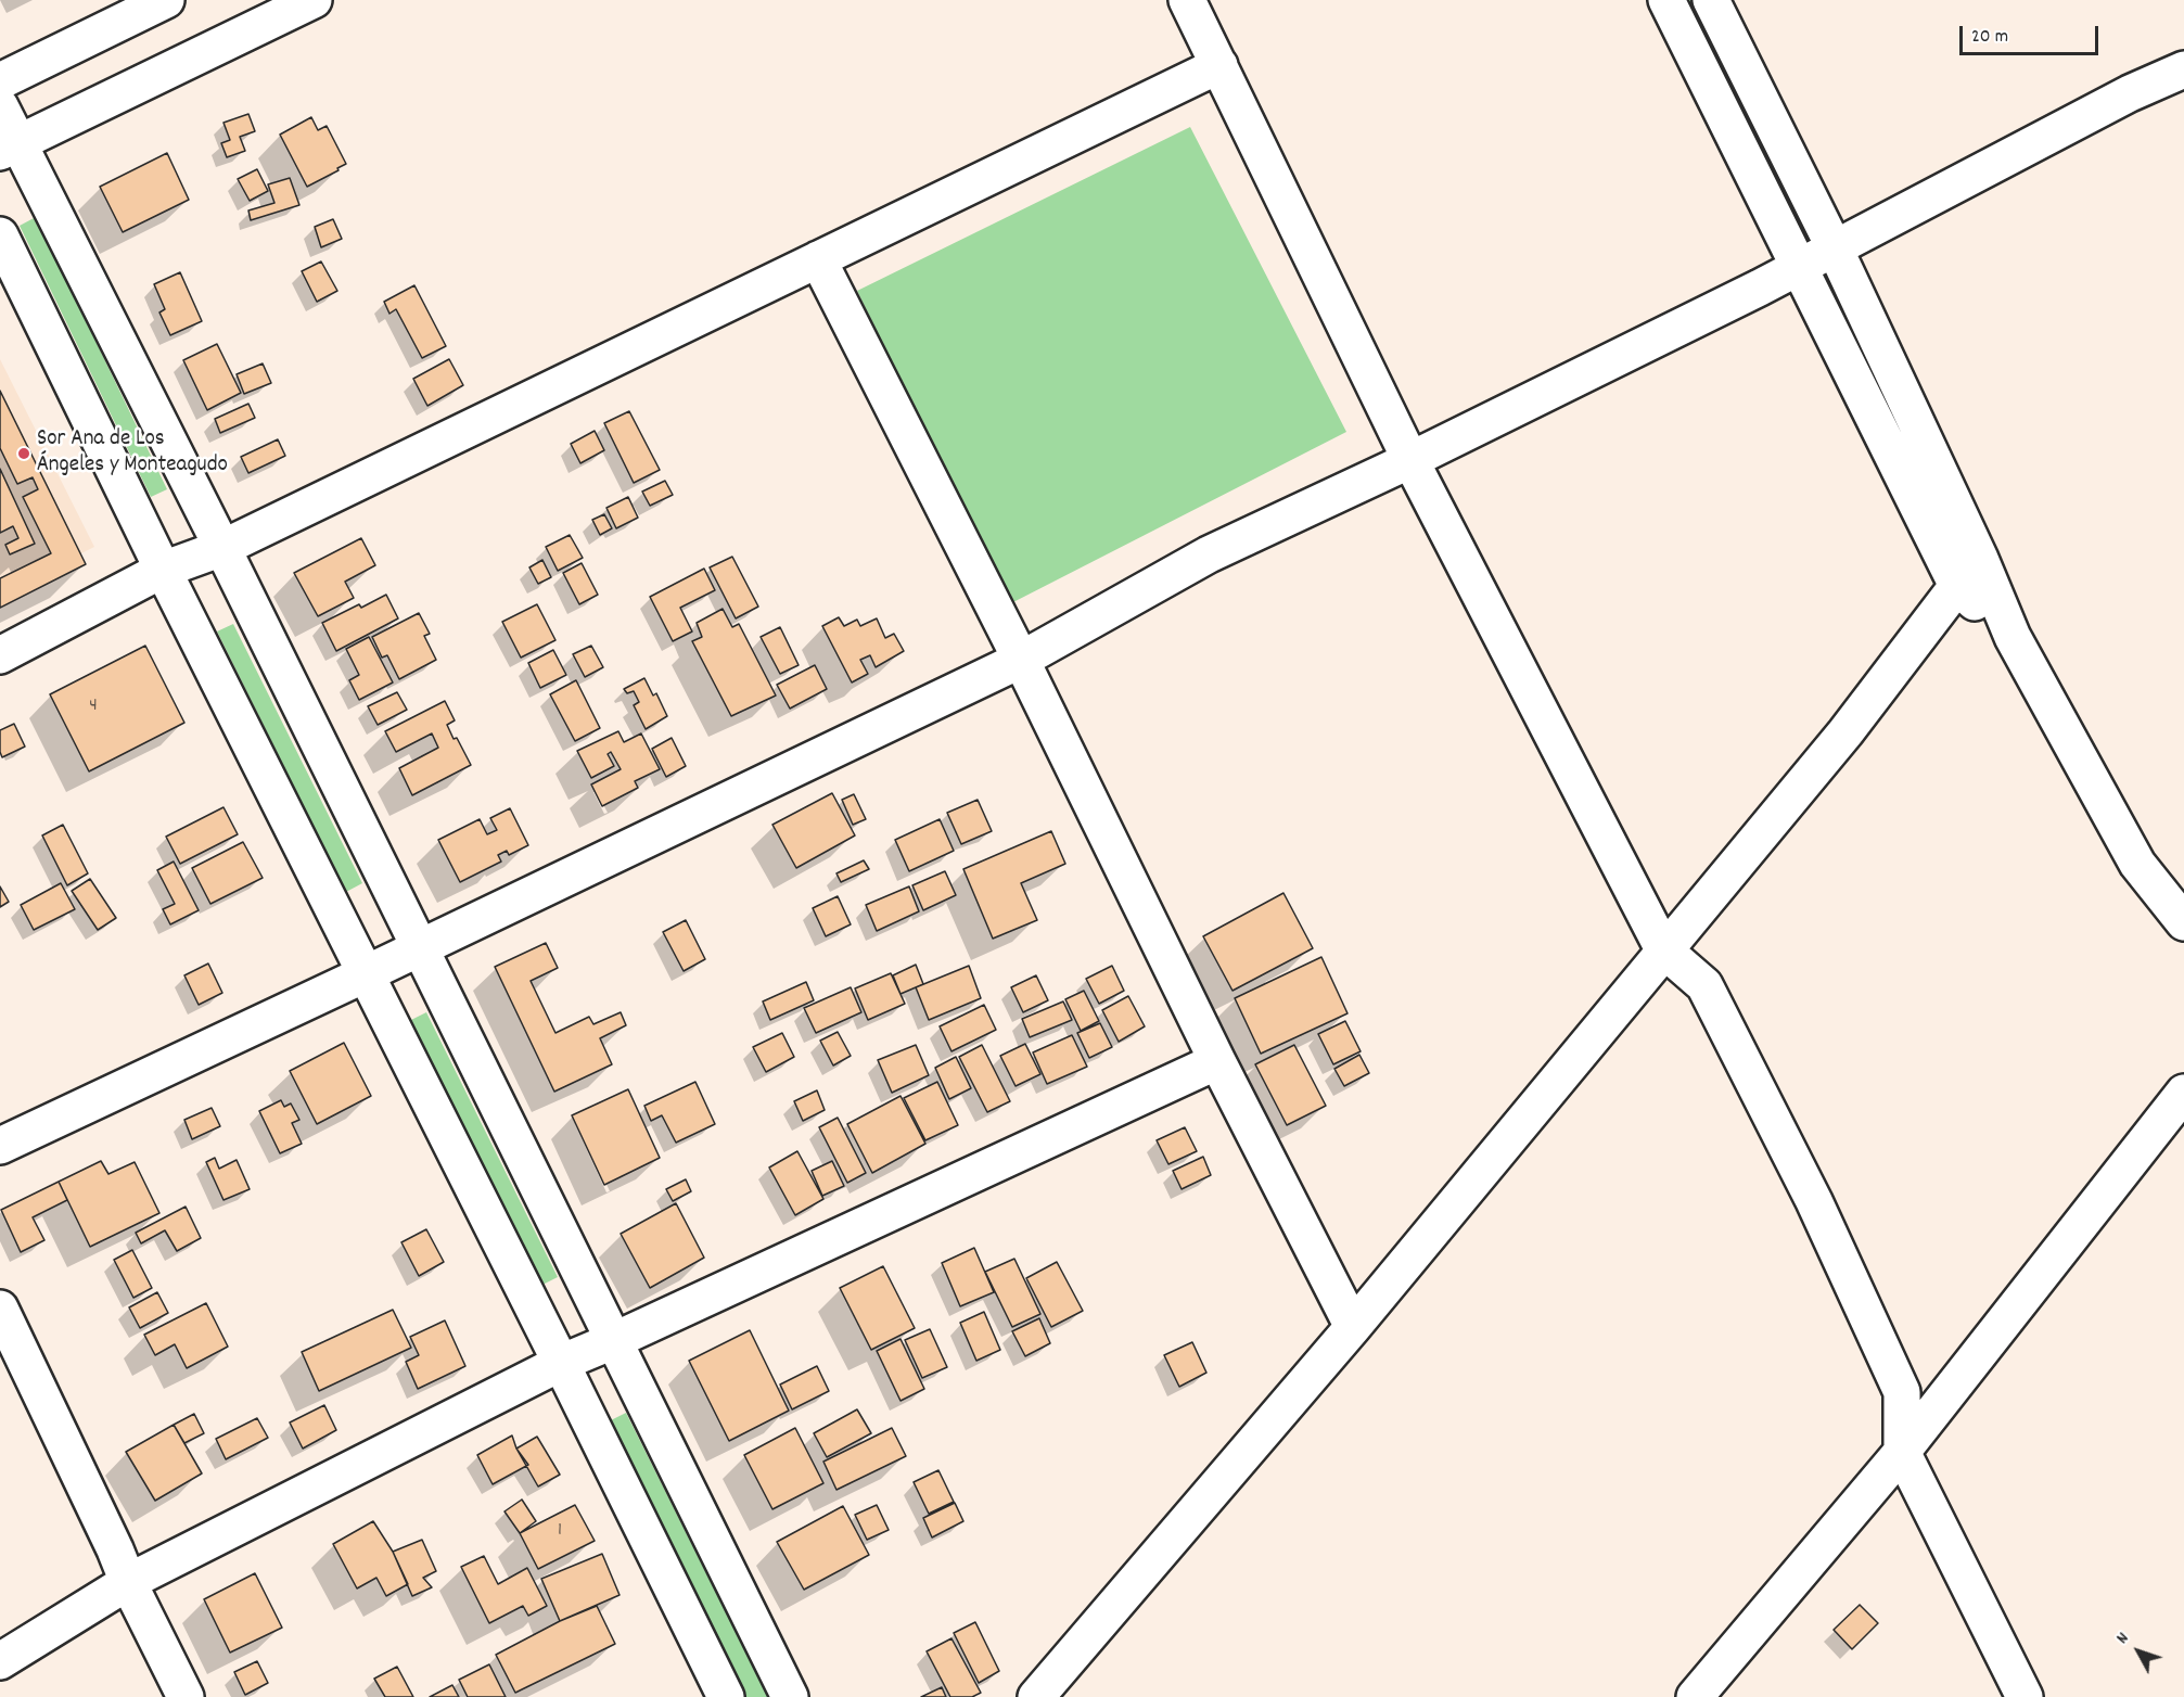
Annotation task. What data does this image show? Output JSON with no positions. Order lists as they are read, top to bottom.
{
  "places": ["Sor Ana de Los Ángeles y Monteagudo"],
  "house_numbers": ["4", "1"],
  "scale_bar": "20 m",
  "north": "top left"
}
